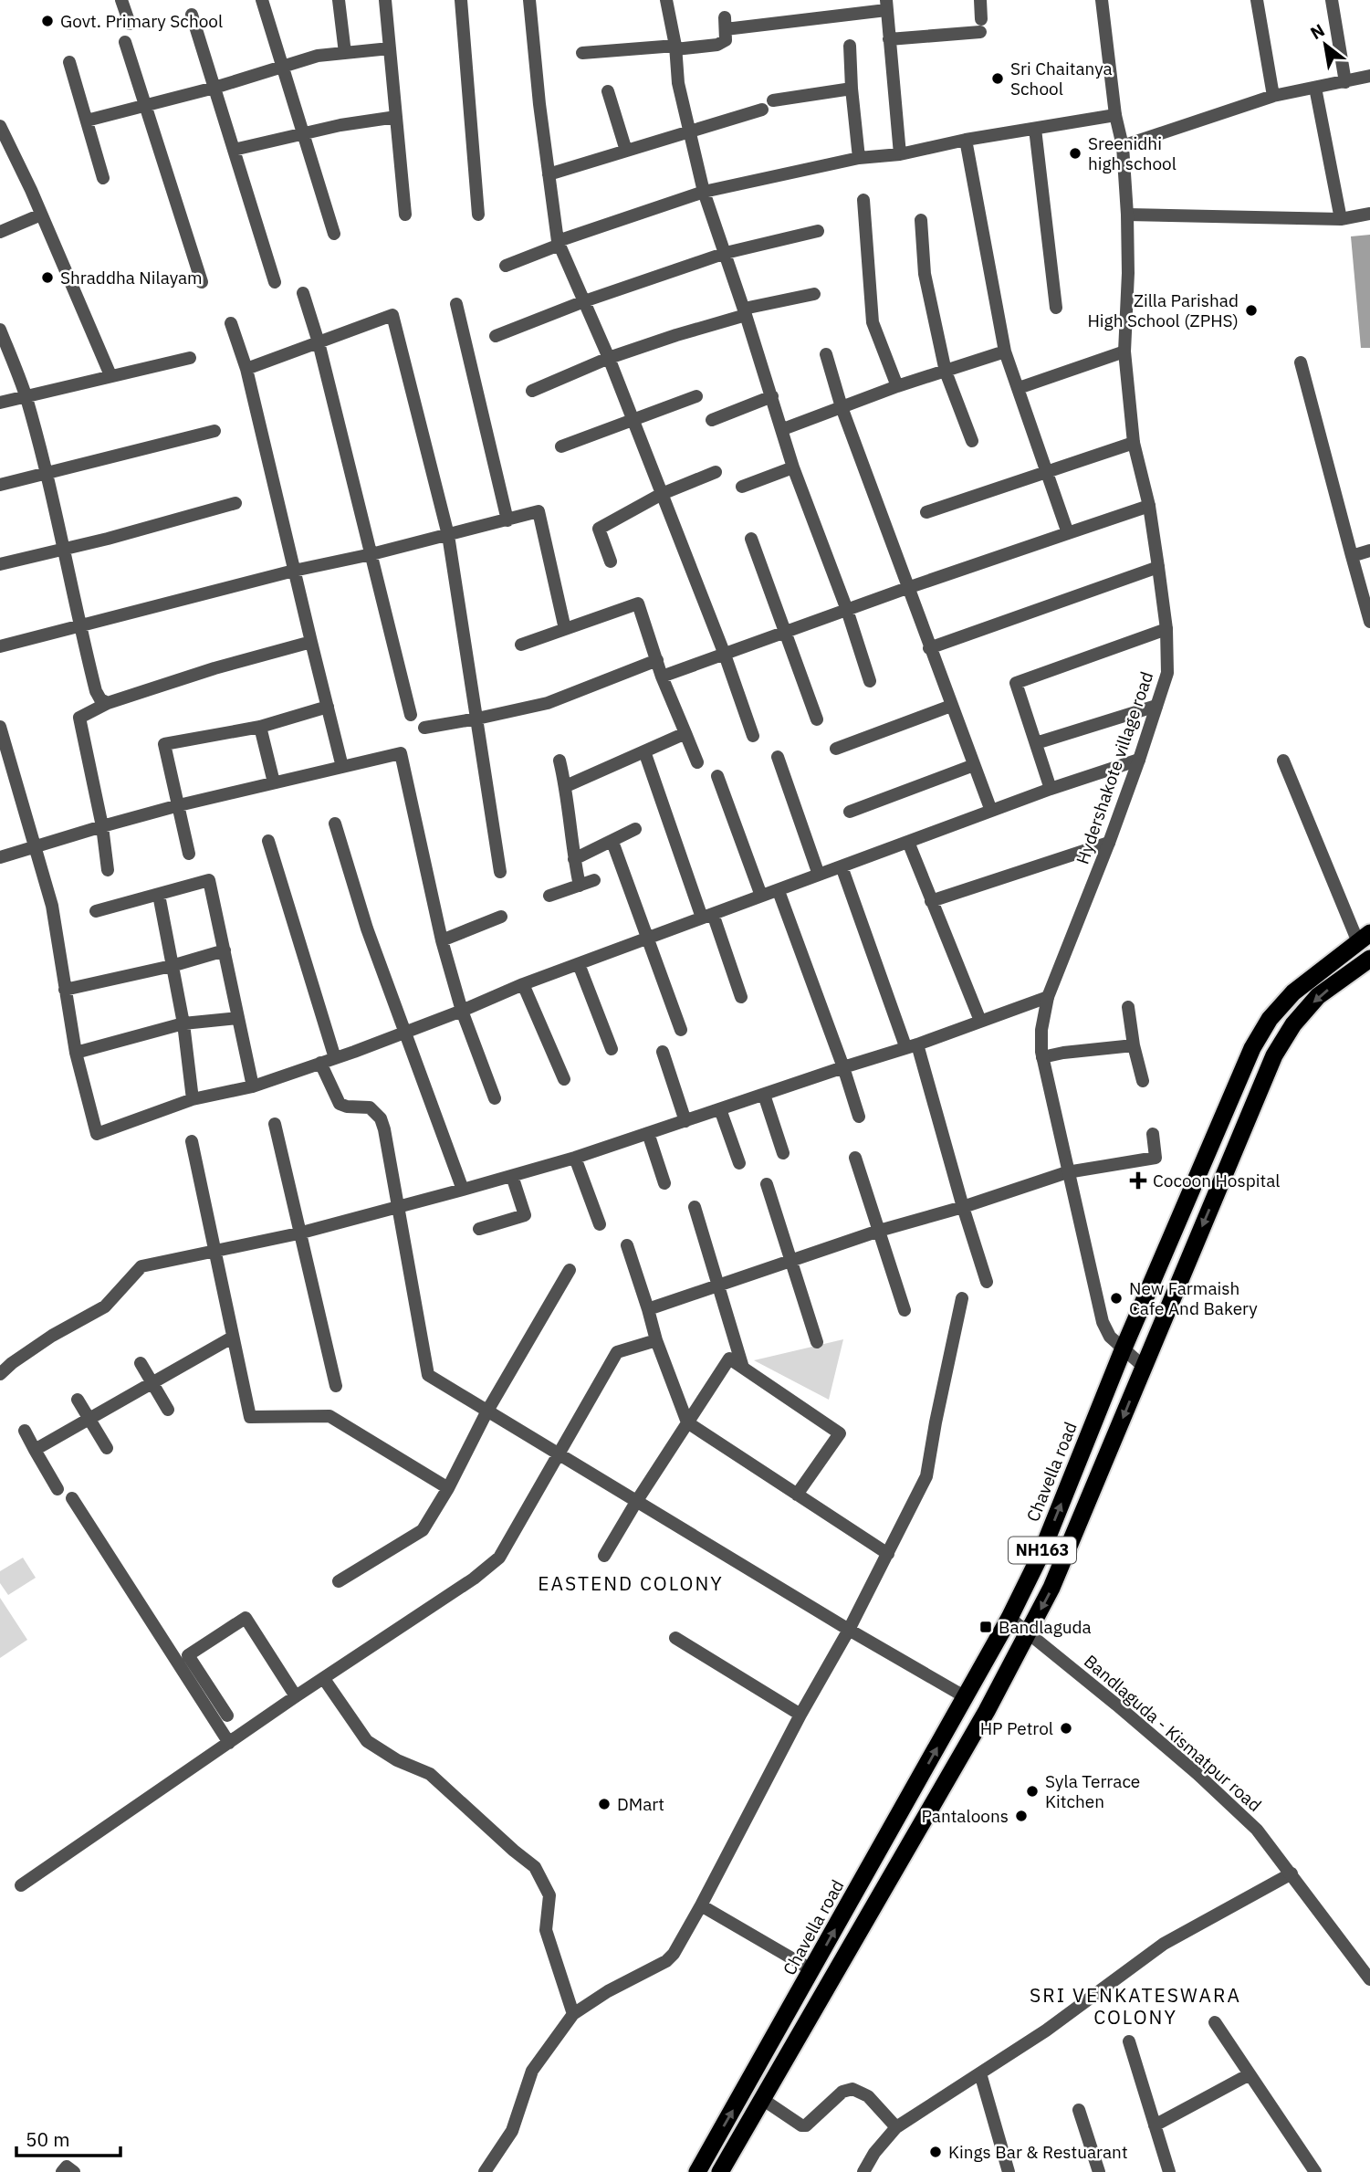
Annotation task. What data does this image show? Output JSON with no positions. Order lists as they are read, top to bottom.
{
  "streets": {
    "highway": ["Chavella road", "NH163"],
    "street": ["Hydershakote village road", "Bandlaguda - Kismatpur road"]
  },
  "crossings": [
    ["Hydershakote village road", "Chavella road"],
    ["Hydershakote village road", "NH163"],
    ["Chavella road", "Bandlaguda - Kismatpur road"],
    ["NH163", "Bandlaguda - Kismatpur road"]
  ],
  "districts": ["EASTEND COLONY", "SRI VENKATESWARA COLONY"],
  "places": {
    "other": [
      "Govt. Primary School",
      "Sri Chaitanya School",
      "Sreenidhi high school",
      "Shraddha Nilayam",
      "Zilla Parishad High School (ZPHS)",
      "New Farmaish Cafe And Bakery",
      "HP Petrol",
      "Syla Terrace Kitchen",
      "DMart",
      "Pantaloons",
      "Kings Bar & Restuarant"
    ],
    "health": ["Cocoon Hospital"],
    "transit": ["Bandlaguda"]
  },
  "scale_bar": "50 m",
  "north": "top left"
}
